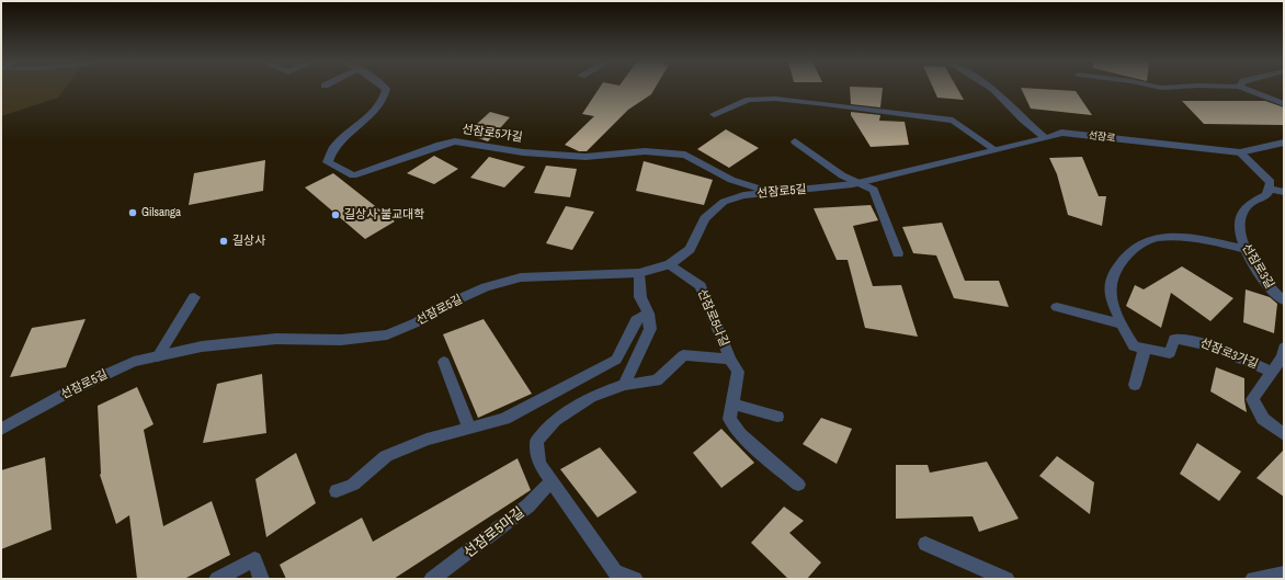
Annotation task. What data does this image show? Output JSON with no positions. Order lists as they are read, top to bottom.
{
  "streets": {
    "street": [
      "선잠로5가길",
      "선잠로",
      "선잠로5길",
      "선잠로3길",
      "선잠로5나길",
      "선잠로3가길",
      "선잠로5마길"
    ]
  },
  "crossings": [
    ["선잠로5가길", "선잠로5길"],
    ["선잠로", "선잠로5길"],
    ["선잠로5길", "선잠로5나길"],
    ["선잠로3길", "선잠로3가길"]
  ],
  "places": ["Gilsanga", "길상사 불교대학", "길상사"]
}
